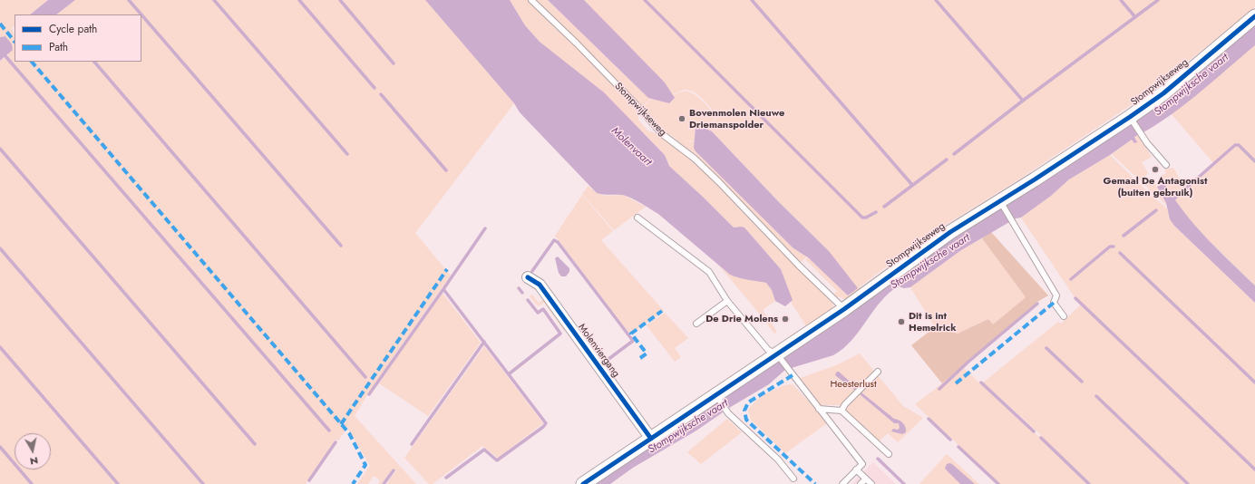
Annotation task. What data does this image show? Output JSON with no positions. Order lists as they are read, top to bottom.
{
  "streets": {
    "street": ["Stompwijkseweg", "Molenviergang"]
  },
  "crossings": [
    ["Stompwijkseweg", "Molenviergang"]
  ],
  "water": ["Stompwijksche vaart", "Molenvaart"],
  "parks": ["Heesterlust"],
  "places": [
    "Bovenmolen Nieuwe Driemanspolder",
    "Gemaal De Antagonist (buiten gebruik)",
    "De Drie Molens",
    "Dit is int Hemelrick"
  ],
  "legend": ["Cycle path", "Path"],
  "north": "bottom"
}
